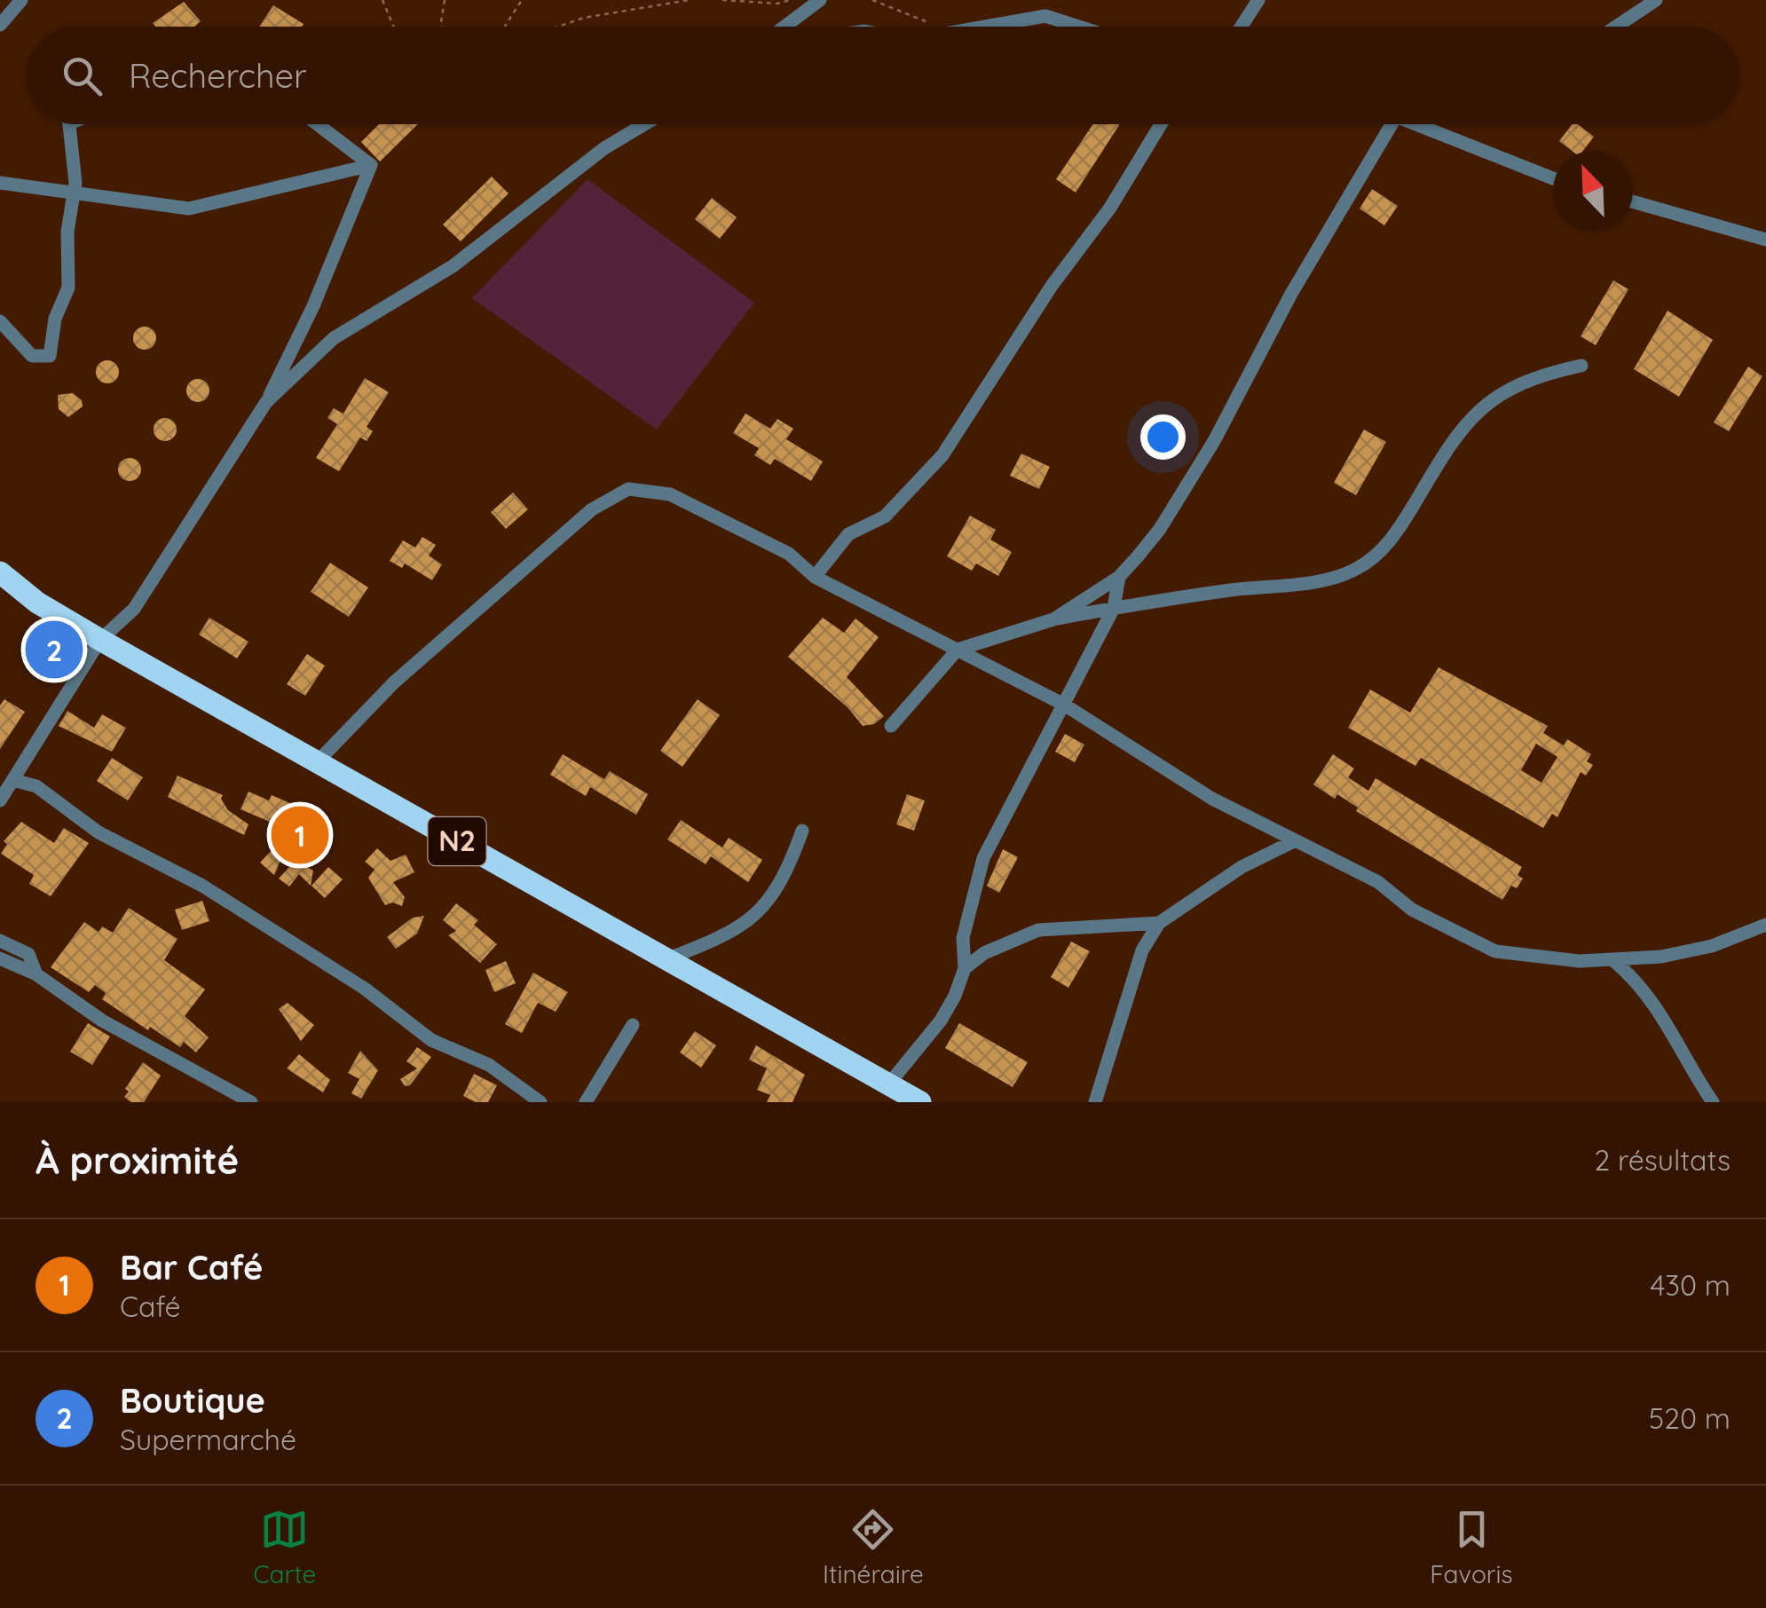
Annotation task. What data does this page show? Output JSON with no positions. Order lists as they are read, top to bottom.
{
  "streets": {
    "highway": ["N2"]
  },
  "north": "top left",
  "page": {
    "search": "Rechercher",
    "pins": ["2", "1"],
    "heading": ["À proximité", "2 résultats"],
    "list": [
      {
        "mark": "1",
        "name": "Bar Café",
        "note": "Café",
        "value": "430 m"
      },
      {
        "mark": "2",
        "name": "Boutique",
        "note": "Supermarché",
        "value": "520 m"
      }
    ],
    "nav": ["Carte", "Itinéraire", "Favoris"]
  }
}
